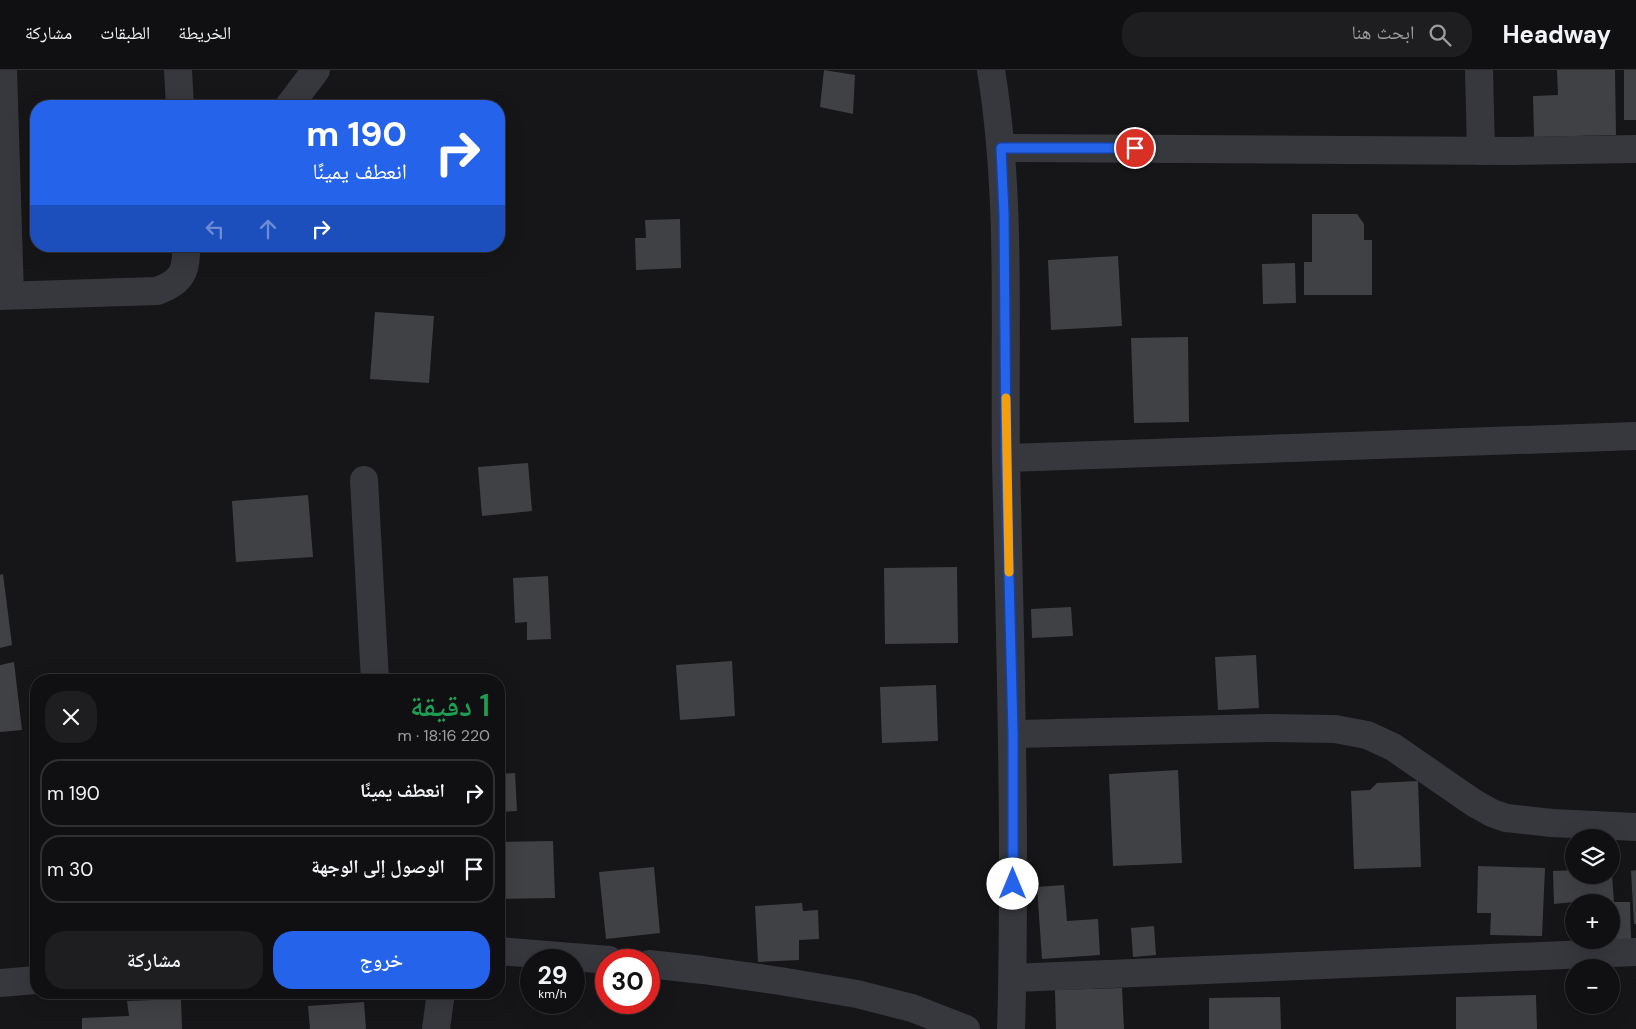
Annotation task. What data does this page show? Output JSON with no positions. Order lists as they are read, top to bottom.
{
  "page": {
    "header": "Headway",
    "search": "ابحث هنا",
    "nav": ["الخريطة", "الطبقات", "مشاركة"],
    "turn": ["190 m", "انعطف يمينًا"],
    "heading": ["1 دقيقة", "220 m · 18:16"],
    "list": [
      {
        "name": "انعطف يمينًا",
        "value": "190 m"
      },
      {
        "name": "الوصول إلى الوجهة",
        "value": "30 m"
      }
    ],
    "map_buttons": ["+", "−"],
    "buttons": ["خروج", "مشاركة"],
    "speed": "29 km/h",
    "limit": "30"
  }
}
